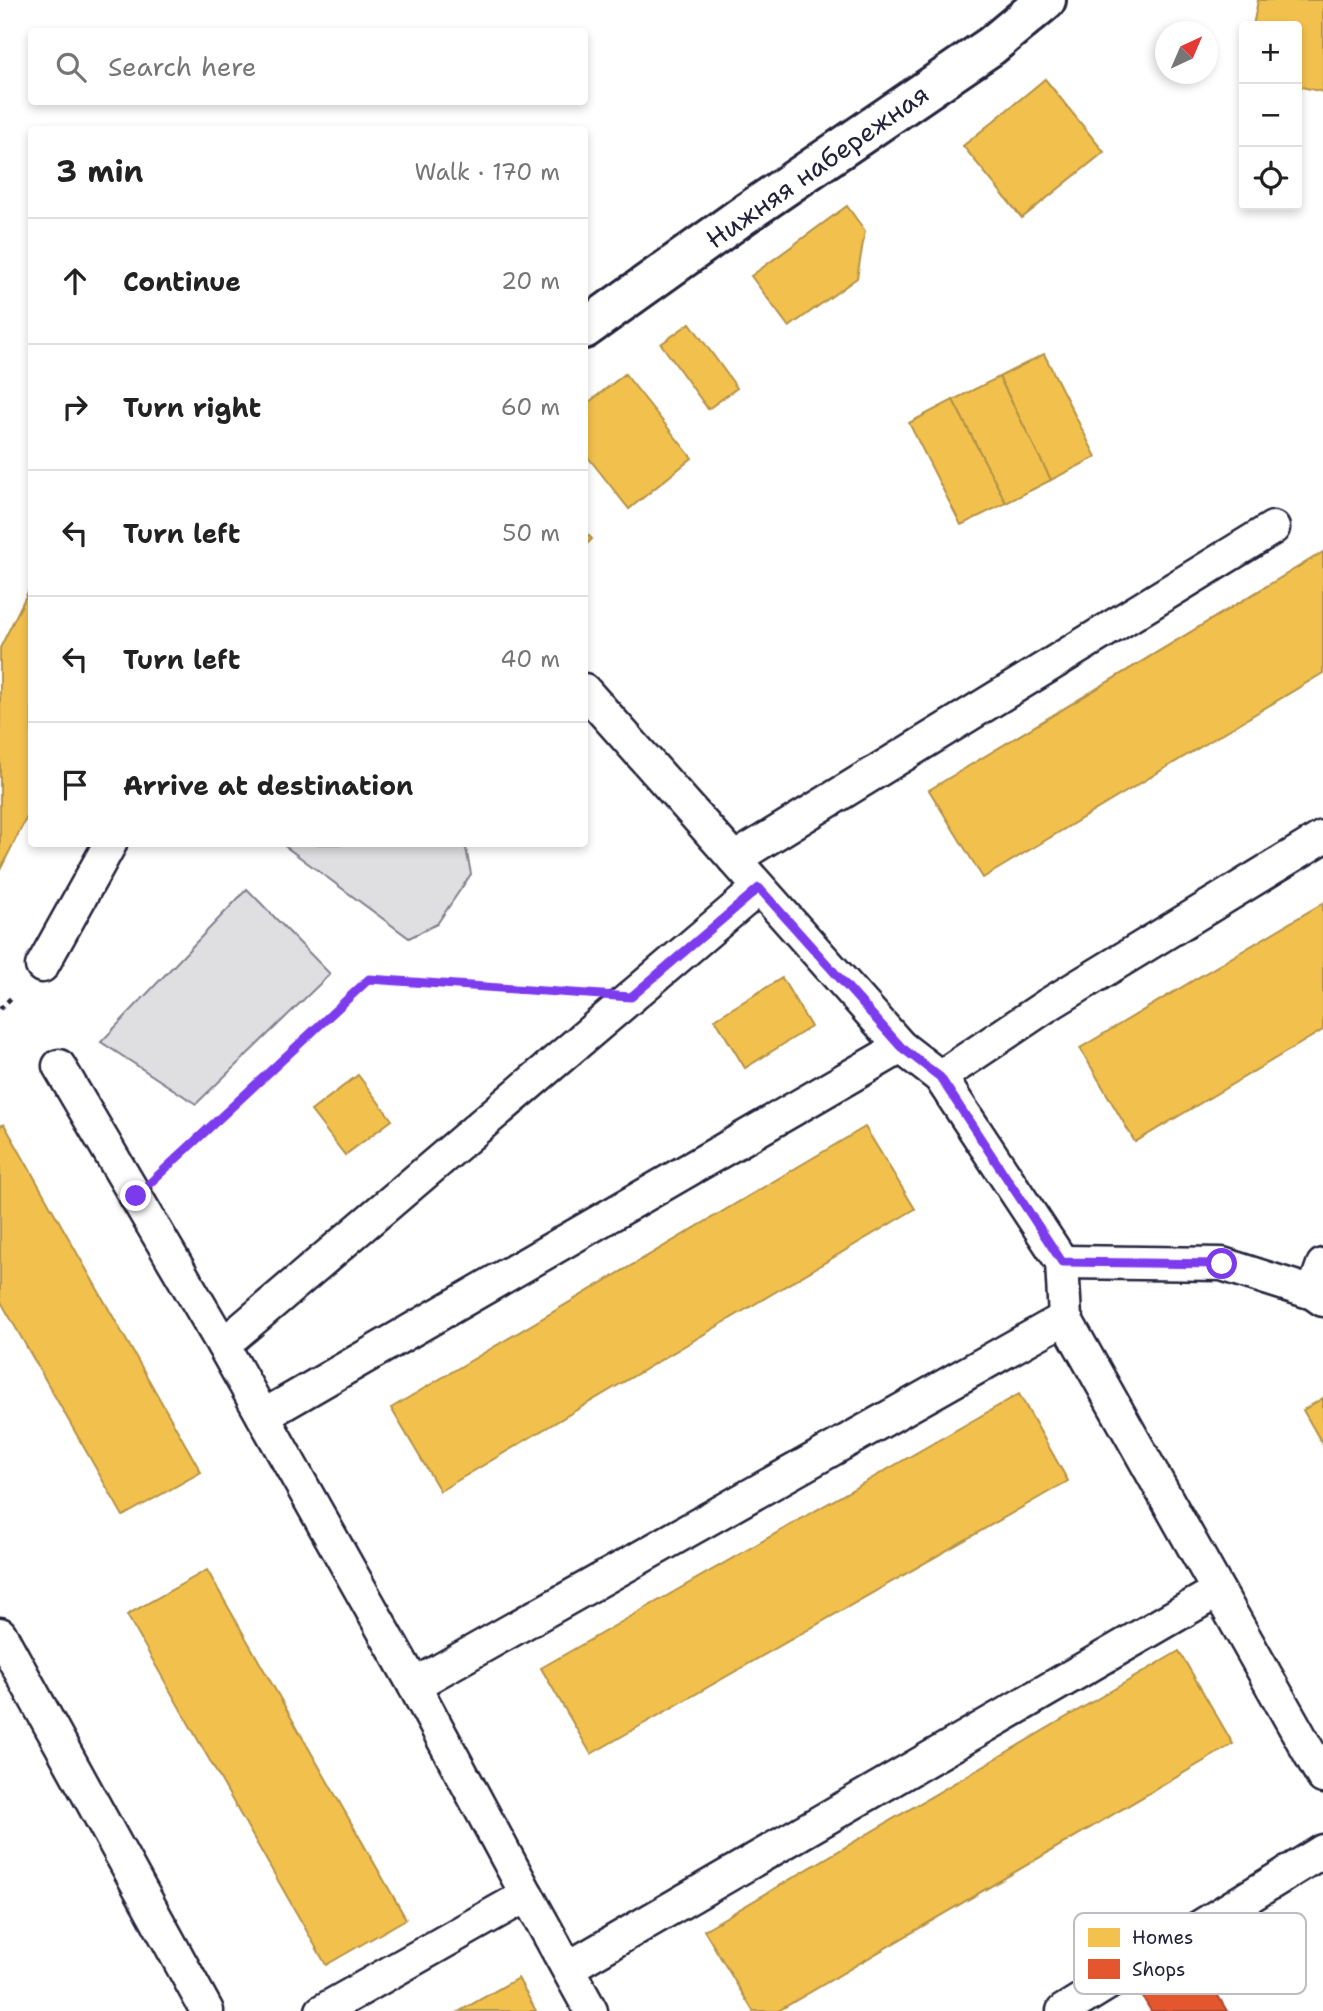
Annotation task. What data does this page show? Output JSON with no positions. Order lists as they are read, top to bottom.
{
  "streets": {
    "street": ["Нижняя набережная"]
  },
  "legend": ["Homes", "Shops"],
  "north": "top right",
  "page": {
    "map_buttons": ["+", "−"],
    "search": "Search here",
    "heading": ["3 min", "Walk · 170 m"],
    "list": [
      ["Continue", "20 m"],
      ["Turn right", "60 m"],
      ["Turn left", "50 m"],
      ["Turn left", "40 m"],
      "Arrive at destination"
    ]
  }
}
